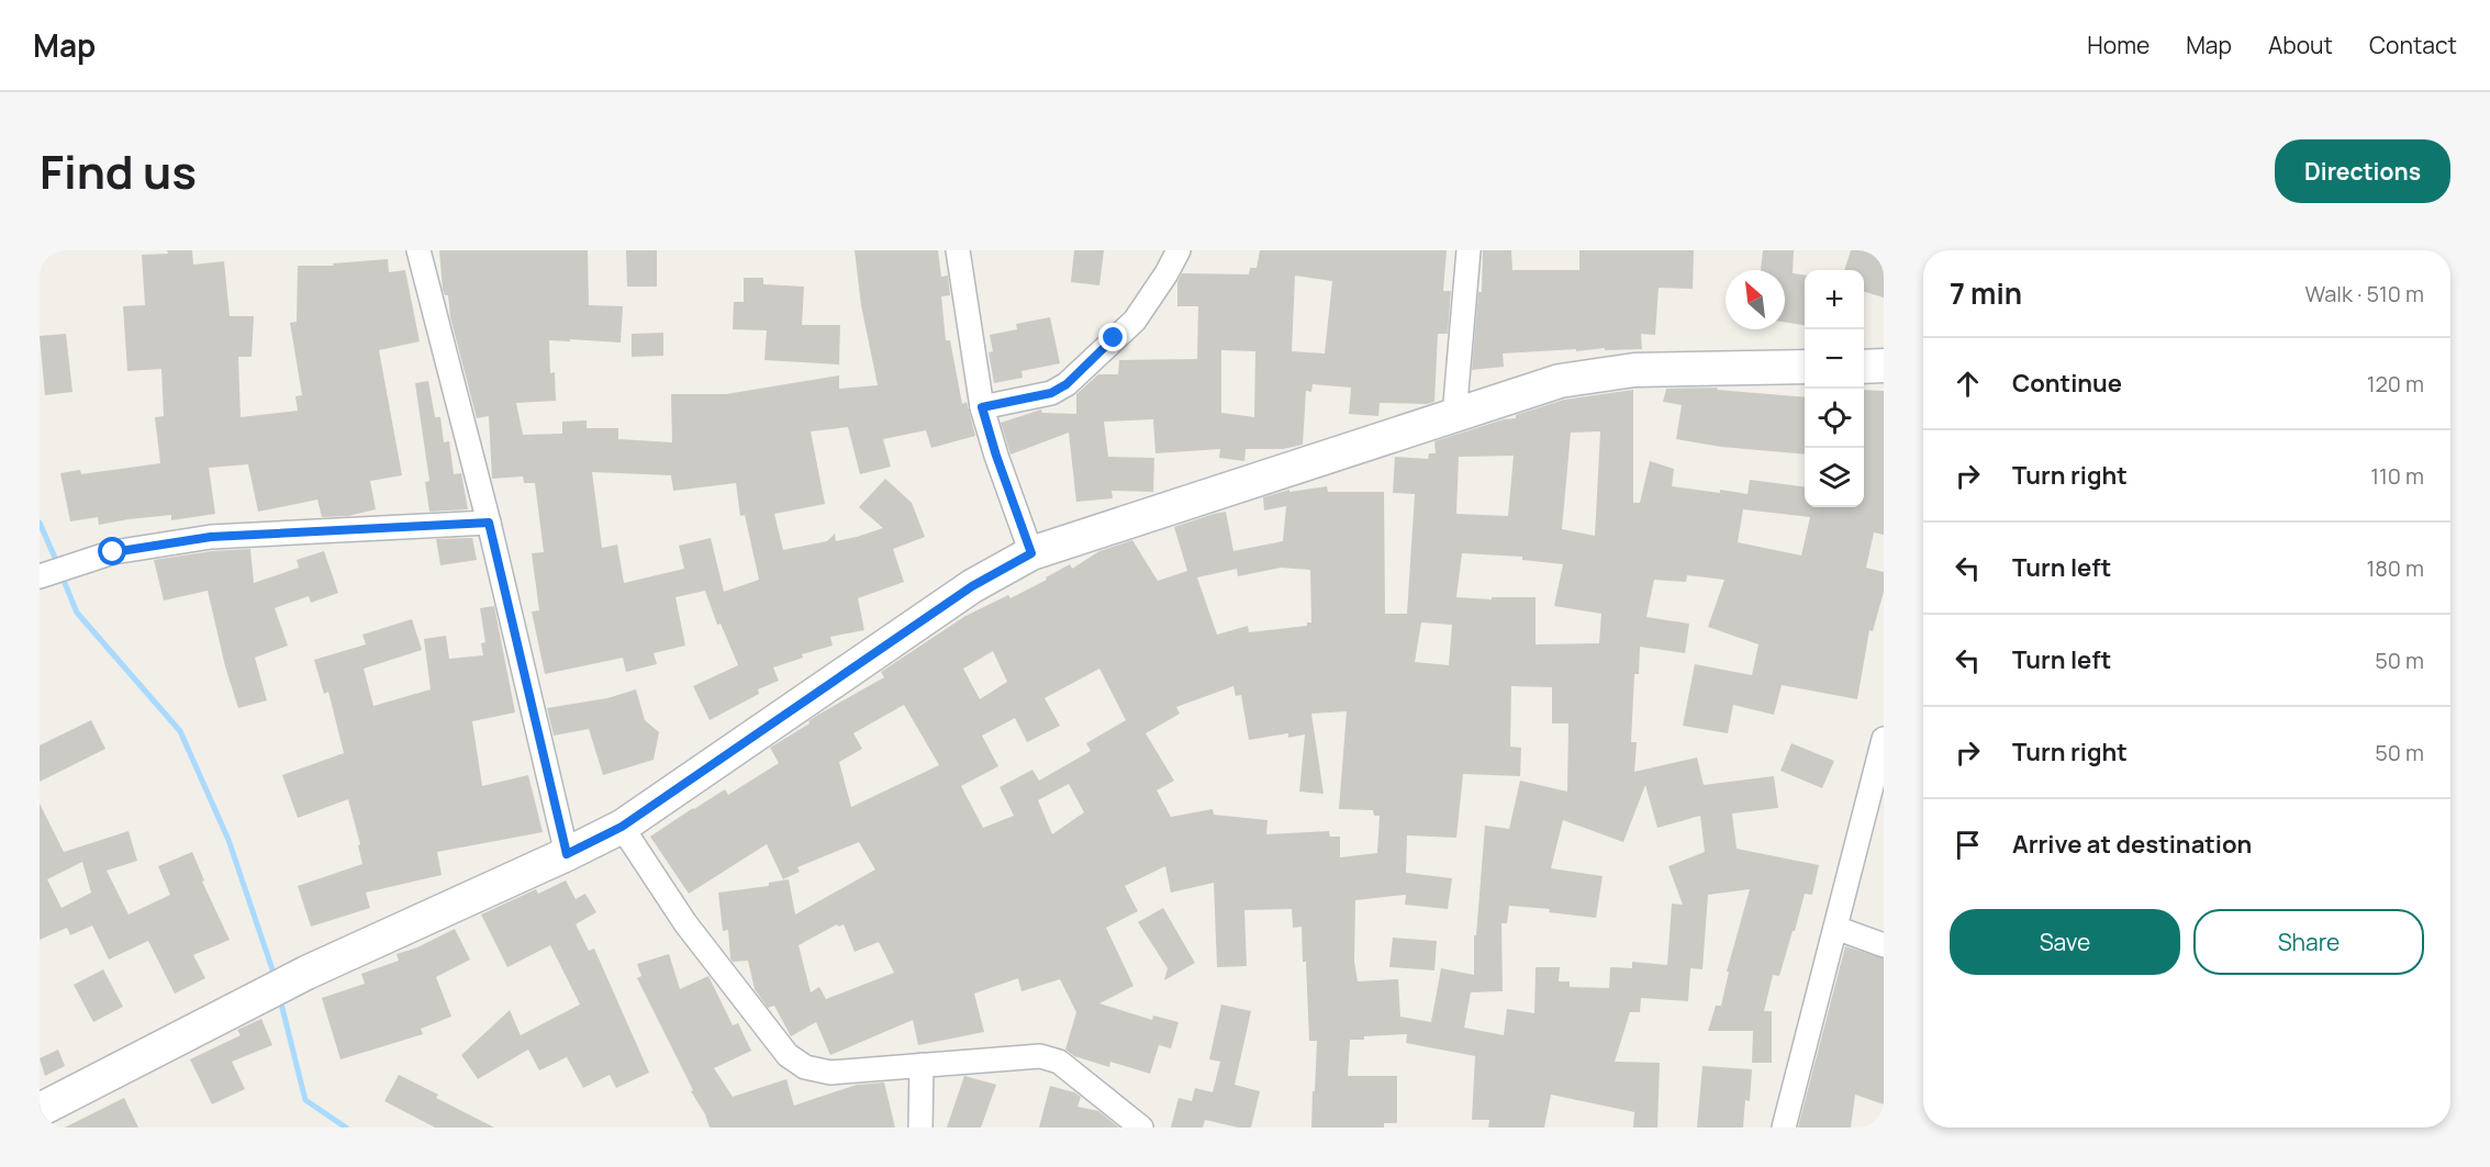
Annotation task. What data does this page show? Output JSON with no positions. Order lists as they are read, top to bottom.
{
  "north": "top left",
  "page": {
    "header": "Map",
    "nav": [
      "Home",
      "Map",
      "About",
      "Contact"
    ],
    "title": "Find us",
    "buttons": [
      "Directions",
      ["Save", "Share"]
    ],
    "heading": ["7 min", "Walk · 510 m"],
    "map_buttons": ["+", "−"],
    "list": [
      ["Continue", "120 m"],
      ["Turn right", "110 m"],
      ["Turn left", "180 m"],
      ["Turn left", "50 m"],
      ["Turn right", "50 m"],
      "Arrive at destination"
    ]
  }
}
